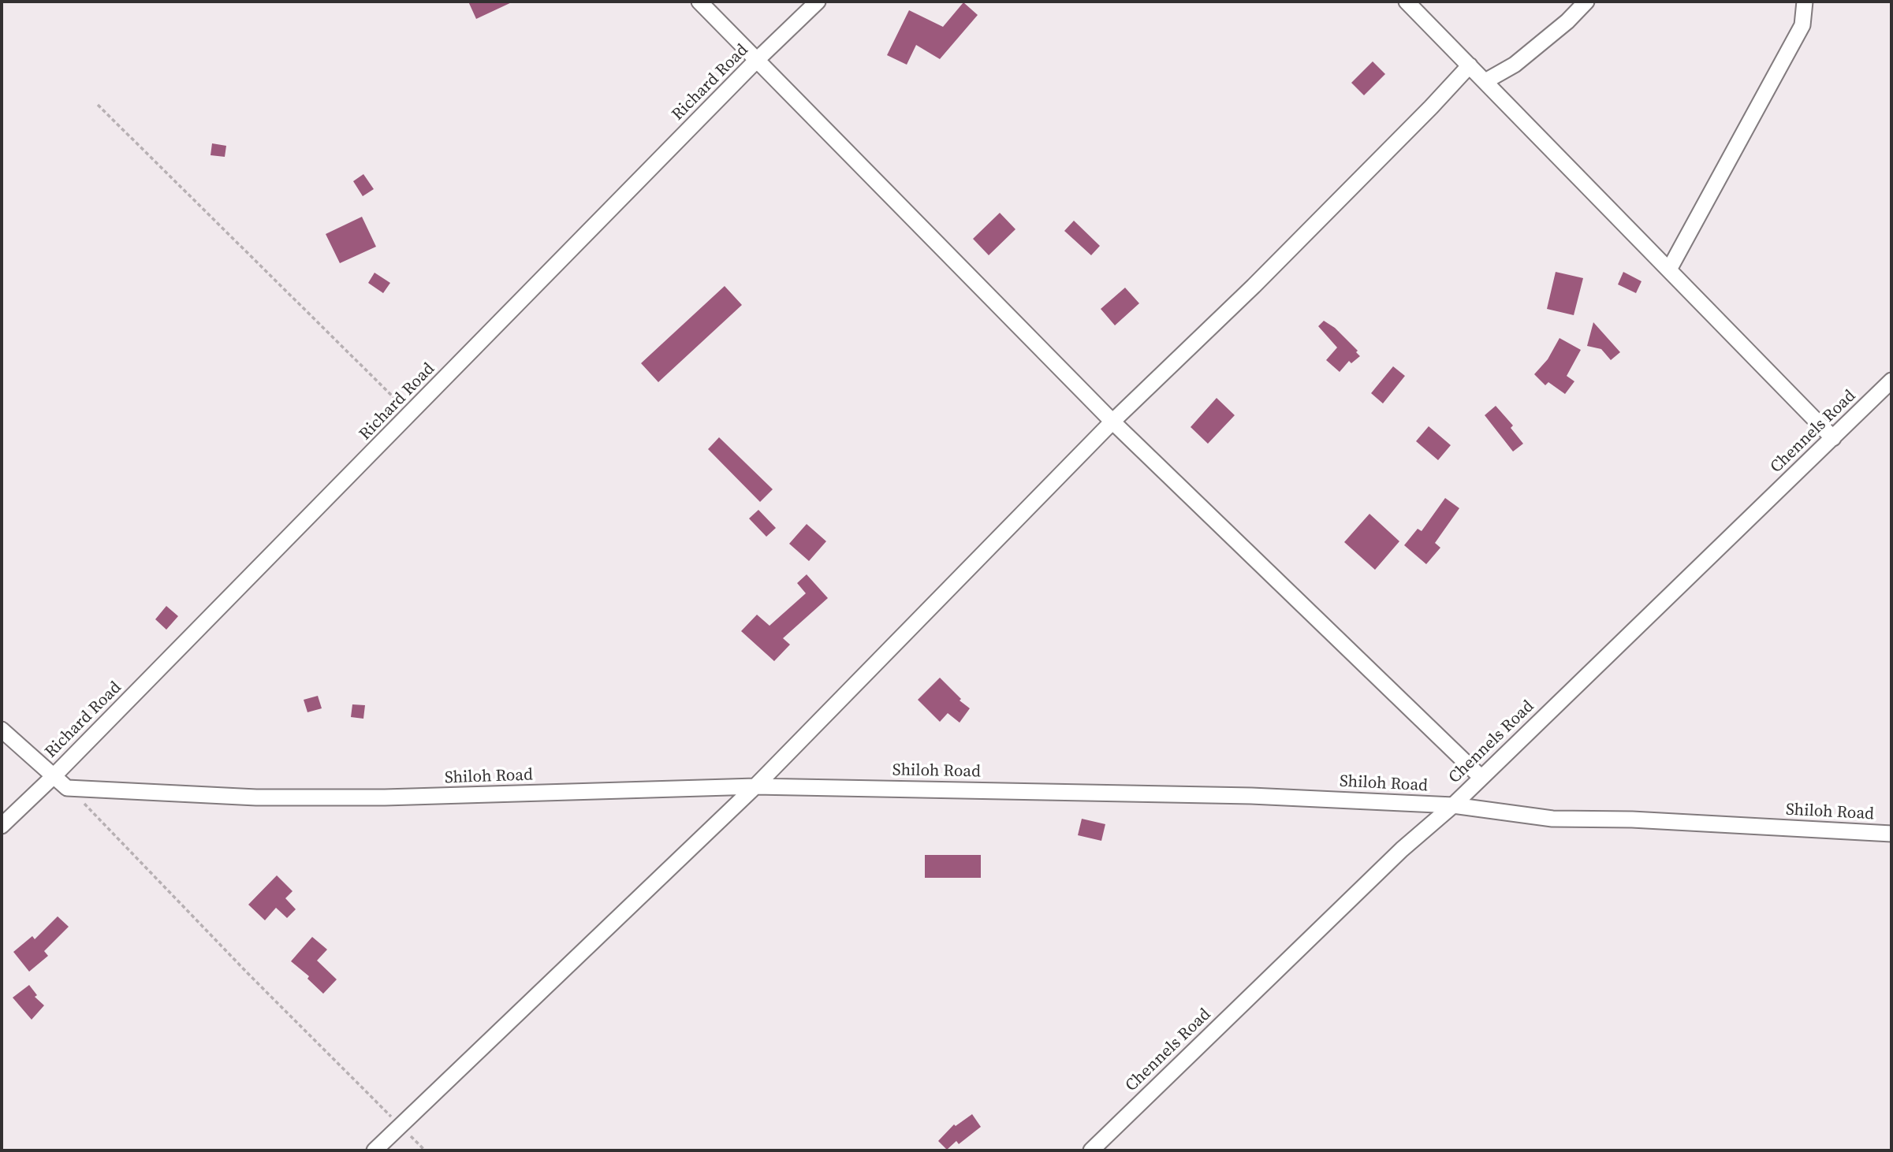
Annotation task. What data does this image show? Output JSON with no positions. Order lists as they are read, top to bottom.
{
  "streets": {
    "street": ["Richard Road", "Chennels Road", "Shiloh Road"]
  },
  "crossings": [
    ["Chennels Road", "Shiloh Road"]
  ]
}
